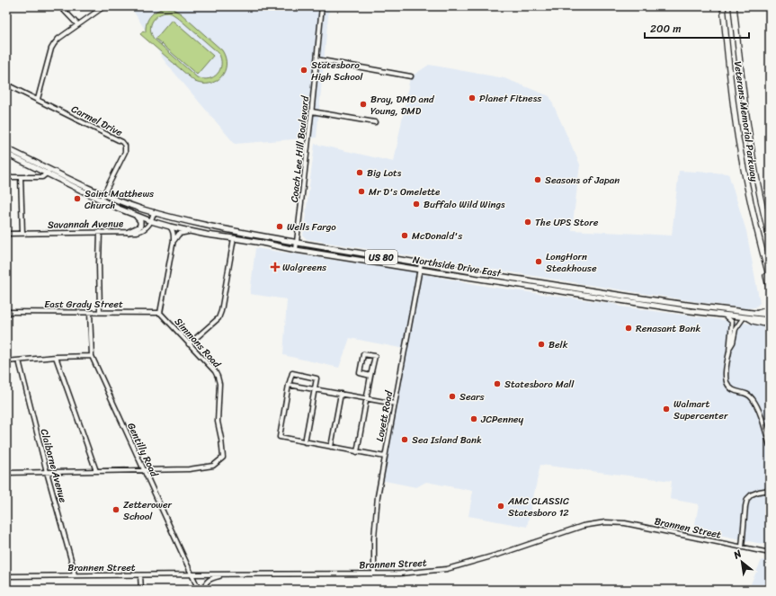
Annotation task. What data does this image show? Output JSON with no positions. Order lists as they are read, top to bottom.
{
  "streets": {
    "highway": ["Veterans Memorial Parkway"],
    "main road": ["US 80", "Northside Drive East"],
    "street": [
      "Carmel Drive",
      "Coach Lee Hill Boulevard",
      "Savannah Avenue",
      "East Grady Street",
      "Simmons Road",
      "Lovett Road",
      "Gentilly Road",
      "Claiborne Avenue",
      "Brannen Street"
    ]
  },
  "crossings": [
    ["Carmel Drive", "Northside Drive East"],
    ["Coach Lee Hill Boulevard", "Northside Drive East"],
    ["Savannah Avenue", "Northside Drive East"],
    ["Northside Drive East", "Lovett Road"],
    ["East Grady Street", "Simmons Road"],
    ["East Grady Street", "Gentilly Road"],
    ["Simmons Road", "Gentilly Road"],
    ["Lovett Road", "Brannen Street"],
    ["Gentilly Road", "Brannen Street"],
    ["Claiborne Avenue", "Brannen Street"]
  ],
  "places": {
    "other": [
      "Statesboro High School",
      "Planet Fitness",
      "Bray, DMD and Young, DMD",
      "Big Lots",
      "Seasons of Japan",
      "Mr D's Omelette",
      "Saint Matthews Church",
      "Buffalo Wild Wings",
      "The UPS Store",
      "Wells Fargo",
      "McDonald's",
      "LongHorn Steakhouse",
      "Renasant Bank",
      "Belk",
      "Statesboro Mall",
      "Sears",
      "Walmart Supercenter",
      "JCPenney",
      "Sea Island Bank",
      "AMC CLASSIC Statesboro 12",
      "Zetterower School"
    ],
    "health": ["Walgreens"]
  },
  "scale_bar": "200 m",
  "north": "top left"
}
